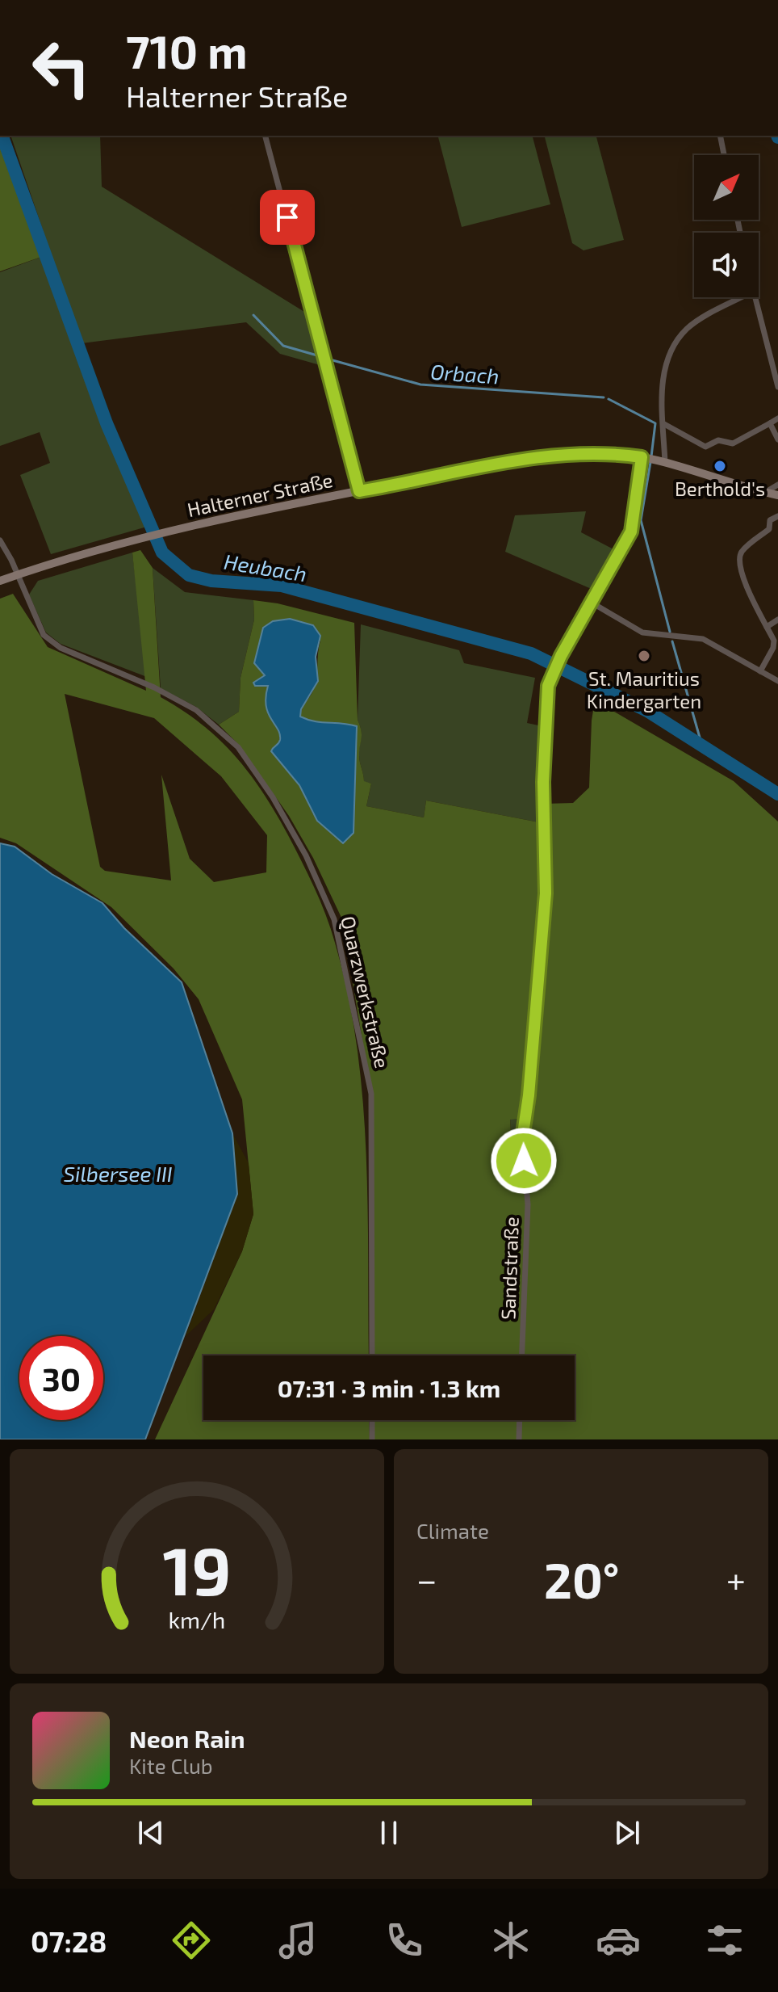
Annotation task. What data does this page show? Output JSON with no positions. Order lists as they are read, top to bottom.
{
  "streets": {
    "main road": ["Halterner Straße"],
    "street": ["Quarzwerkstraße", "Sandstraße"]
  },
  "crossings": [
    ["Halterner Straße", "Quarzwerkstraße"],
    ["Halterner Straße", "Sandstraße"]
  ],
  "water": ["Orbach", "Heubach", "Silbersee III"],
  "places": ["Berthold's", "St. Mauritius Kindergarten"],
  "north": "top right",
  "page": {
    "turn": ["710 m", "Halterner Straße"],
    "limit": "30",
    "trip": "07:31 · 3 min · 1.3 km",
    "tile": "Climate",
    "heat": ["−", "20°", "+"],
    "song": ["Neon Rain", "Kite Club"],
    "tabs": "07:28",
    "gauge": ["19", "km/h"]
  }
}
